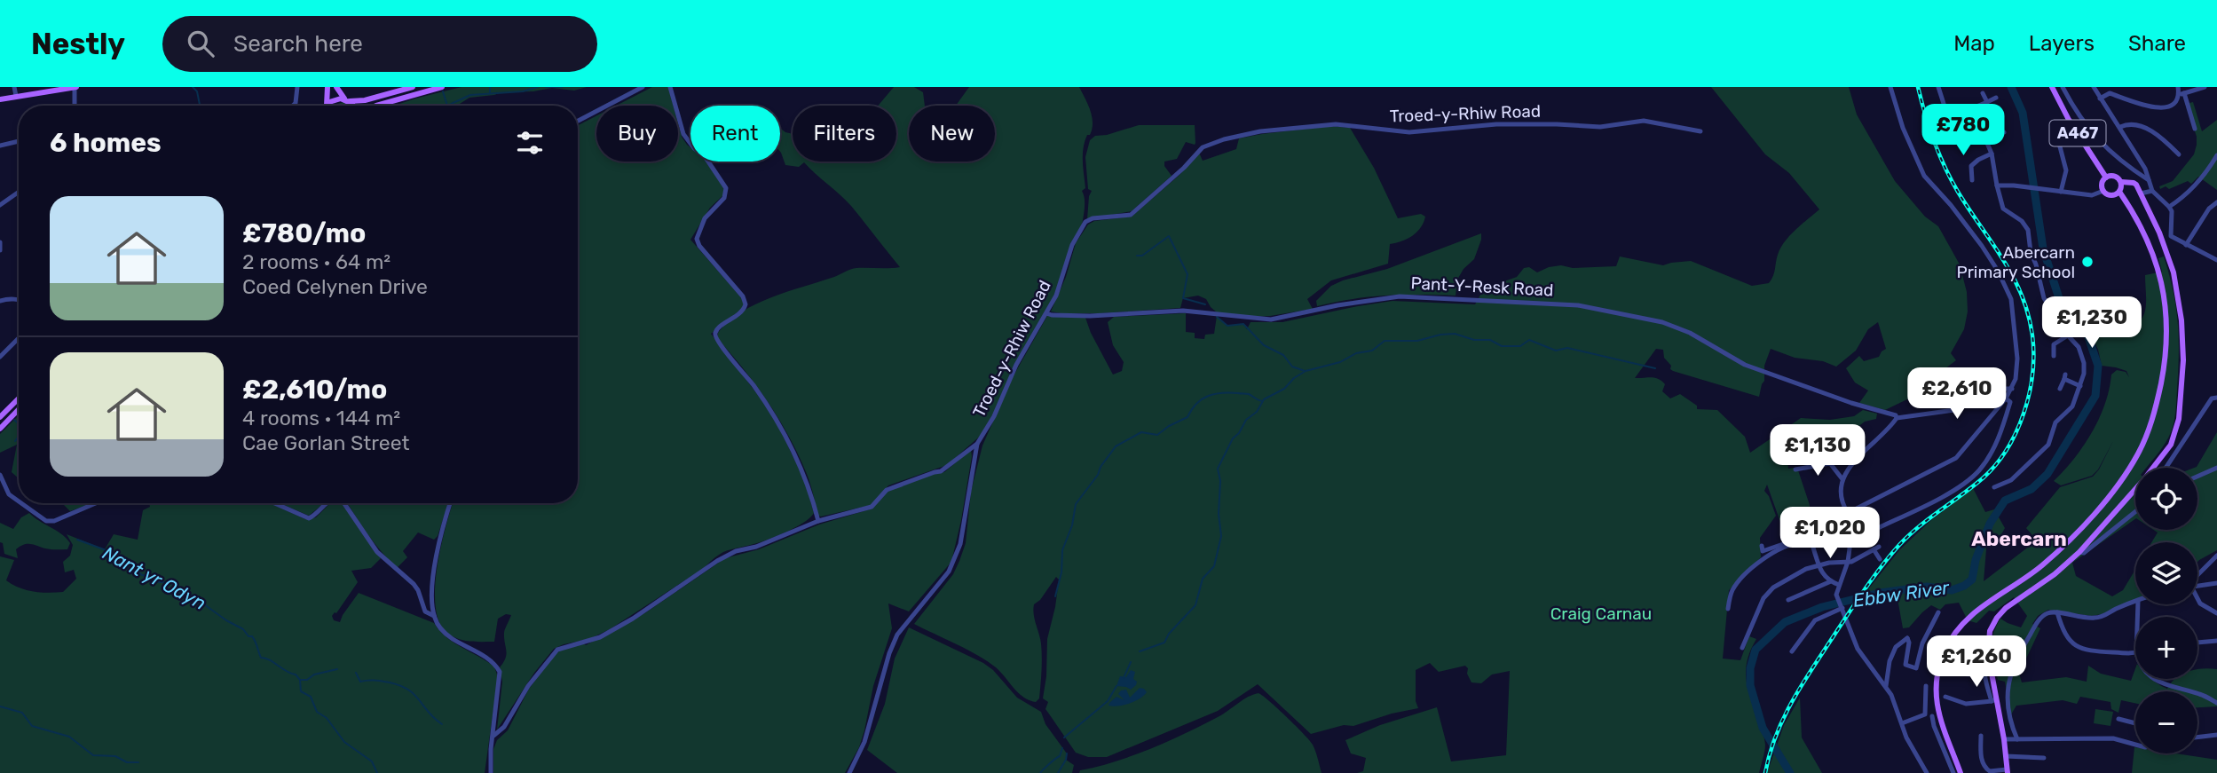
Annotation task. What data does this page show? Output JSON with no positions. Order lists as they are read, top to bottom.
{
  "streets": {
    "main road": ["A467"],
    "street": ["Troed-y-Rhiw Road", "Pant-Y-Resk Road"]
  },
  "crossings": [
    ["Troed-y-Rhiw Road", "Pant-Y-Resk Road"]
  ],
  "districts": ["Abercarn"],
  "water": ["Nant yr Odyn", "Ebbw River"],
  "parks": ["Craig Carnau"],
  "places": ["Abercarn Primary School"],
  "page": {
    "header": "Nestly",
    "search": "Search here",
    "nav": ["Map", "Layers", "Share"],
    "price": [
      "£780",
      "£1,230",
      "£2,610",
      "£1,130",
      "£1,020",
      "£1,260"
    ],
    "chip": [
      "Buy",
      "Rent",
      "Filters",
      "New"
    ],
    "heading": "6 homes",
    "list": [
      {
        "name": "£780/mo",
        "note": "2 rooms · 64 m² · Coed Celynen Drive"
      },
      {
        "name": "£2,610/mo",
        "note": "4 rooms · 144 m² · Cae Gorlan Street"
      }
    ],
    "map_buttons": ["+", "−"]
  }
}
